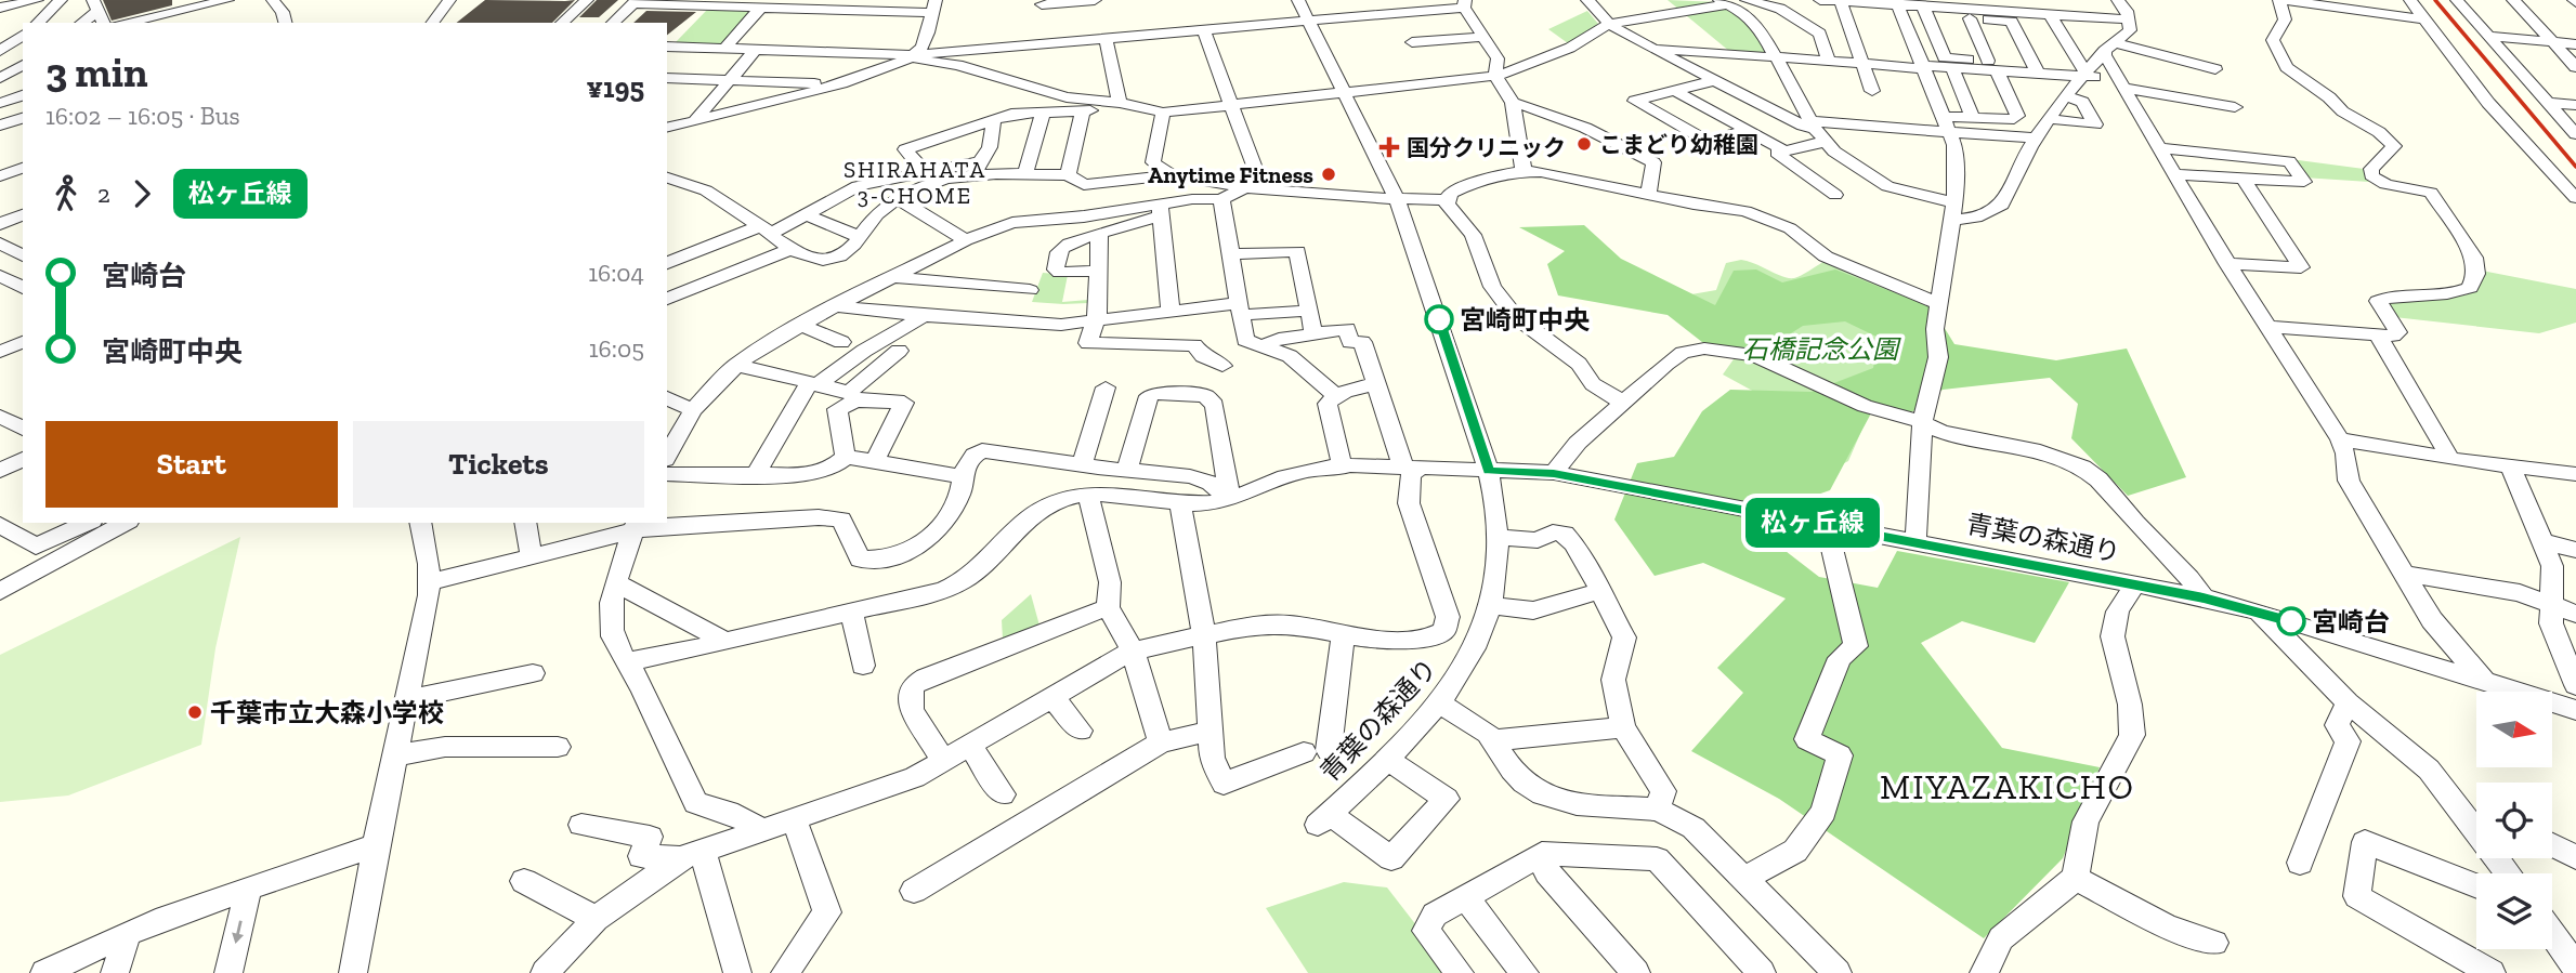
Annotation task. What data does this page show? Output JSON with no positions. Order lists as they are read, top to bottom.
{
  "streets": {
    "street": ["青葉の森通り"]
  },
  "districts": ["SHIRAHATA 3-CHOME", "MIYAZAKICHO"],
  "parks": ["石橋記念公園"],
  "places": {
    "other": [
      "こまどり幼稚園",
      "Anytime Fitness",
      "宮崎町中央",
      "宮崎台",
      "千葉市立大森小学校"
    ],
    "health": ["国分クリニック"]
  },
  "lines": ["bus line 松ヶ丘線"],
  "north": "right",
  "page": {
    "on_map": "松ヶ丘線",
    "heading": ["3 min", "16:02 – 16:05 · Bus", "¥195"],
    "legs": ["2", "松ヶ丘線"],
    "list": [
      {
        "name": "宮崎台",
        "value": "16:04"
      },
      {
        "name": "宮崎町中央",
        "value": "16:05"
      }
    ],
    "buttons": ["Start", "Tickets"]
  }
}
